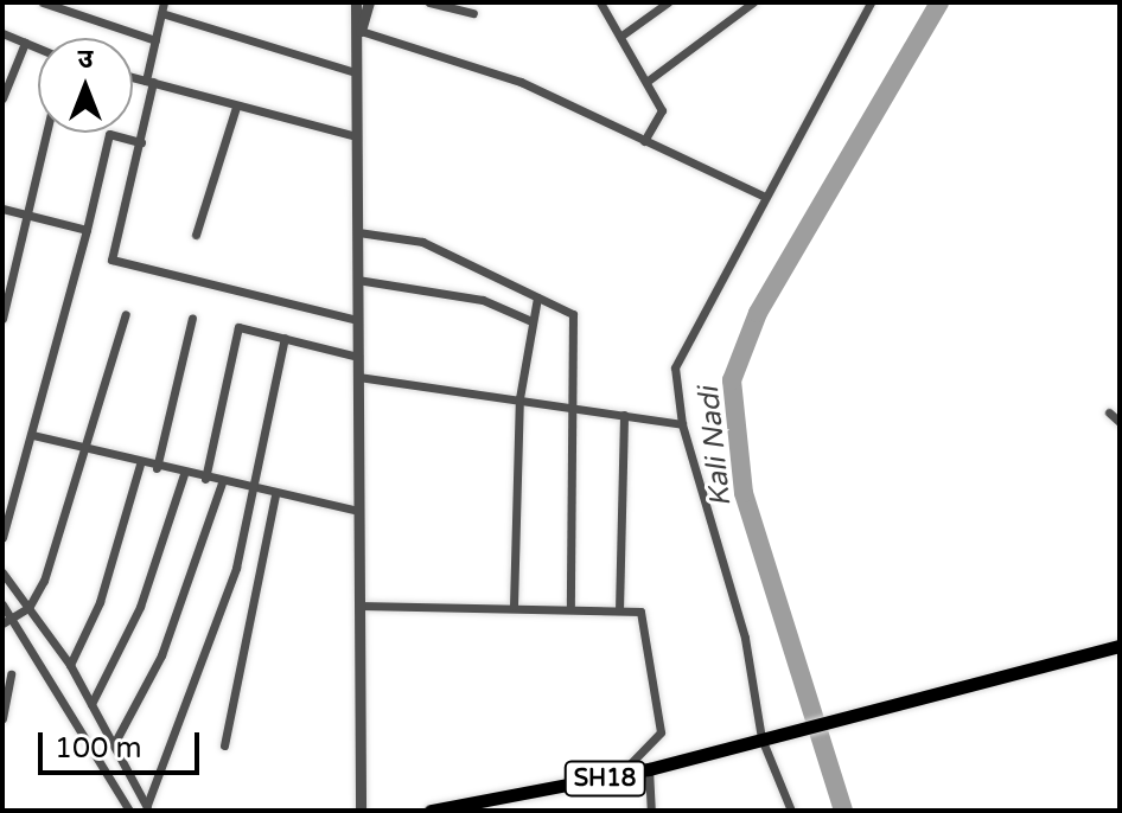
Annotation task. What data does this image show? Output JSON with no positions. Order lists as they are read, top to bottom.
{
  "streets": {
    "main road": ["SH18"]
  },
  "water": ["Kali Nadi"],
  "scale_bar": "100 m",
  "north": "top"
}
